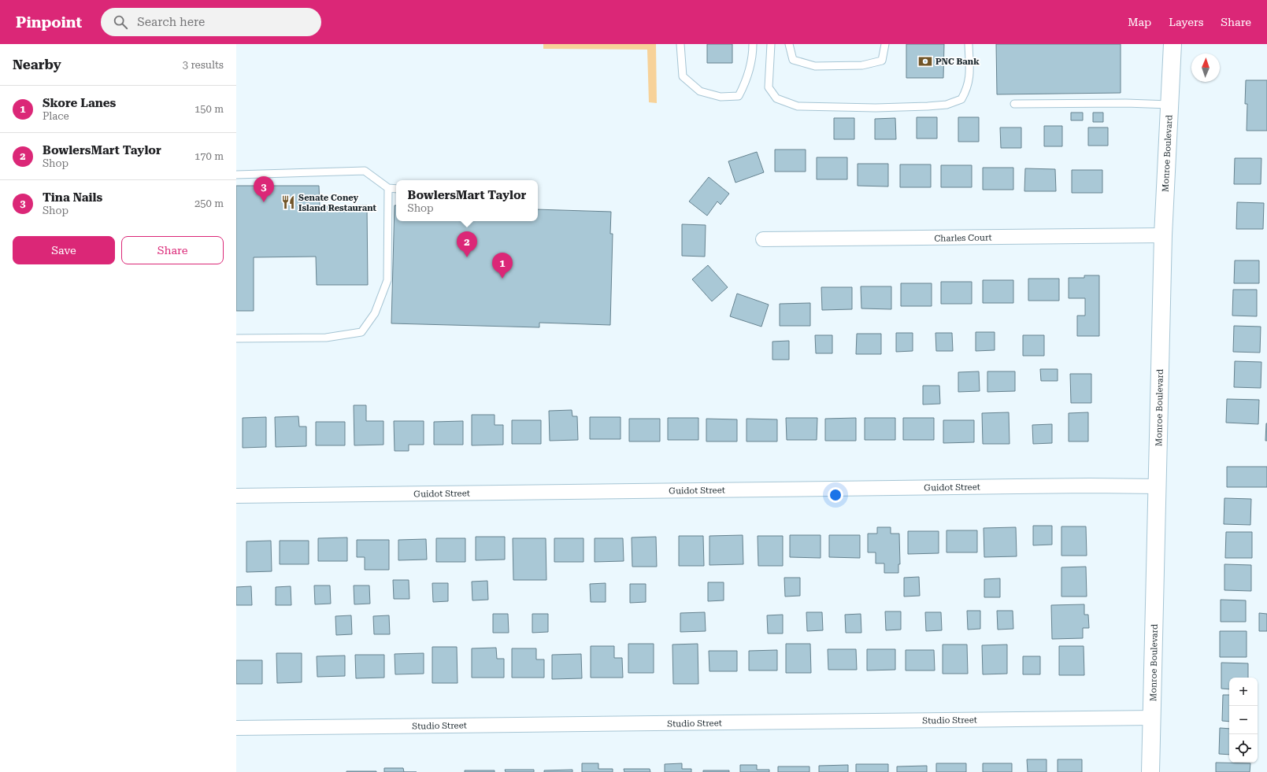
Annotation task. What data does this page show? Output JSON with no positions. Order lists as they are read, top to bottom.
{
  "streets": {
    "street": [
      "Monroe Boulevard",
      "Charles Court",
      "Guidot Street",
      "Studio Street"
    ]
  },
  "crossings": [
    ["Monroe Boulevard", "Charles Court"],
    ["Monroe Boulevard", "Guidot Street"],
    ["Monroe Boulevard", "Studio Street"]
  ],
  "places": {
    "bank": ["PNC Bank"],
    "restaurant": ["Senate Coney Island Restaurant"]
  },
  "north": "top",
  "page": {
    "header": "Pinpoint",
    "search": "Search here",
    "nav": ["Map", "Layers", "Share"],
    "heading": ["Nearby", "3 results"],
    "list": [
      {
        "mark": "1",
        "name": "Skore Lanes",
        "note": "Place",
        "value": "150 m"
      },
      {
        "mark": "2",
        "name": "BowlersMart Taylor",
        "note": "Shop",
        "value": "170 m"
      },
      {
        "mark": "3",
        "name": "Tina Nails",
        "note": "Shop",
        "value": "250 m"
      }
    ],
    "pins": ["3", "2", "1"],
    "popup": ["BowlersMart Taylor", "Shop"],
    "buttons": ["Save", "Share"],
    "map_buttons": ["+", "−"]
  }
}
